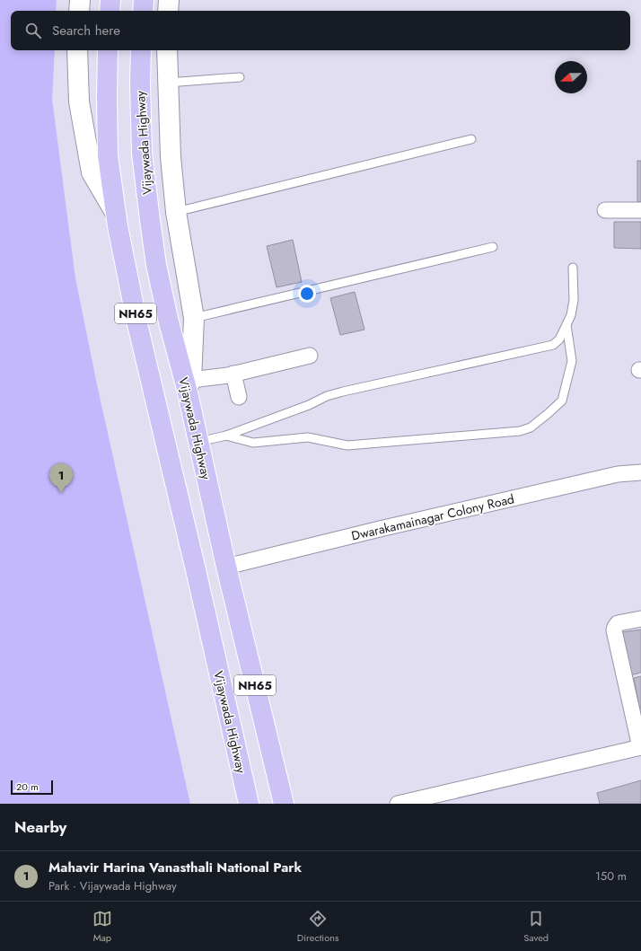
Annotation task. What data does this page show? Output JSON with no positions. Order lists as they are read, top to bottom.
{
  "streets": {
    "highway": ["Vijaywada Highway", "NH65"],
    "street": ["Dwarakamainagar Colony Road"]
  },
  "crossings": [
    ["Vijaywada Highway", "Dwarakamainagar Colony Road"]
  ],
  "scale_bar": "20 m",
  "north": "left",
  "page": {
    "search": "Search here",
    "pins": "1",
    "scale": "20 m",
    "heading": "Nearby",
    "list": [
      {
        "mark": "1",
        "name": "Mahavir Harina Vanasthali National Park",
        "note": "Park · Vijaywada Highway",
        "value": "150 m"
      }
    ],
    "nav": ["Map", "Directions", "Saved"]
  }
}
